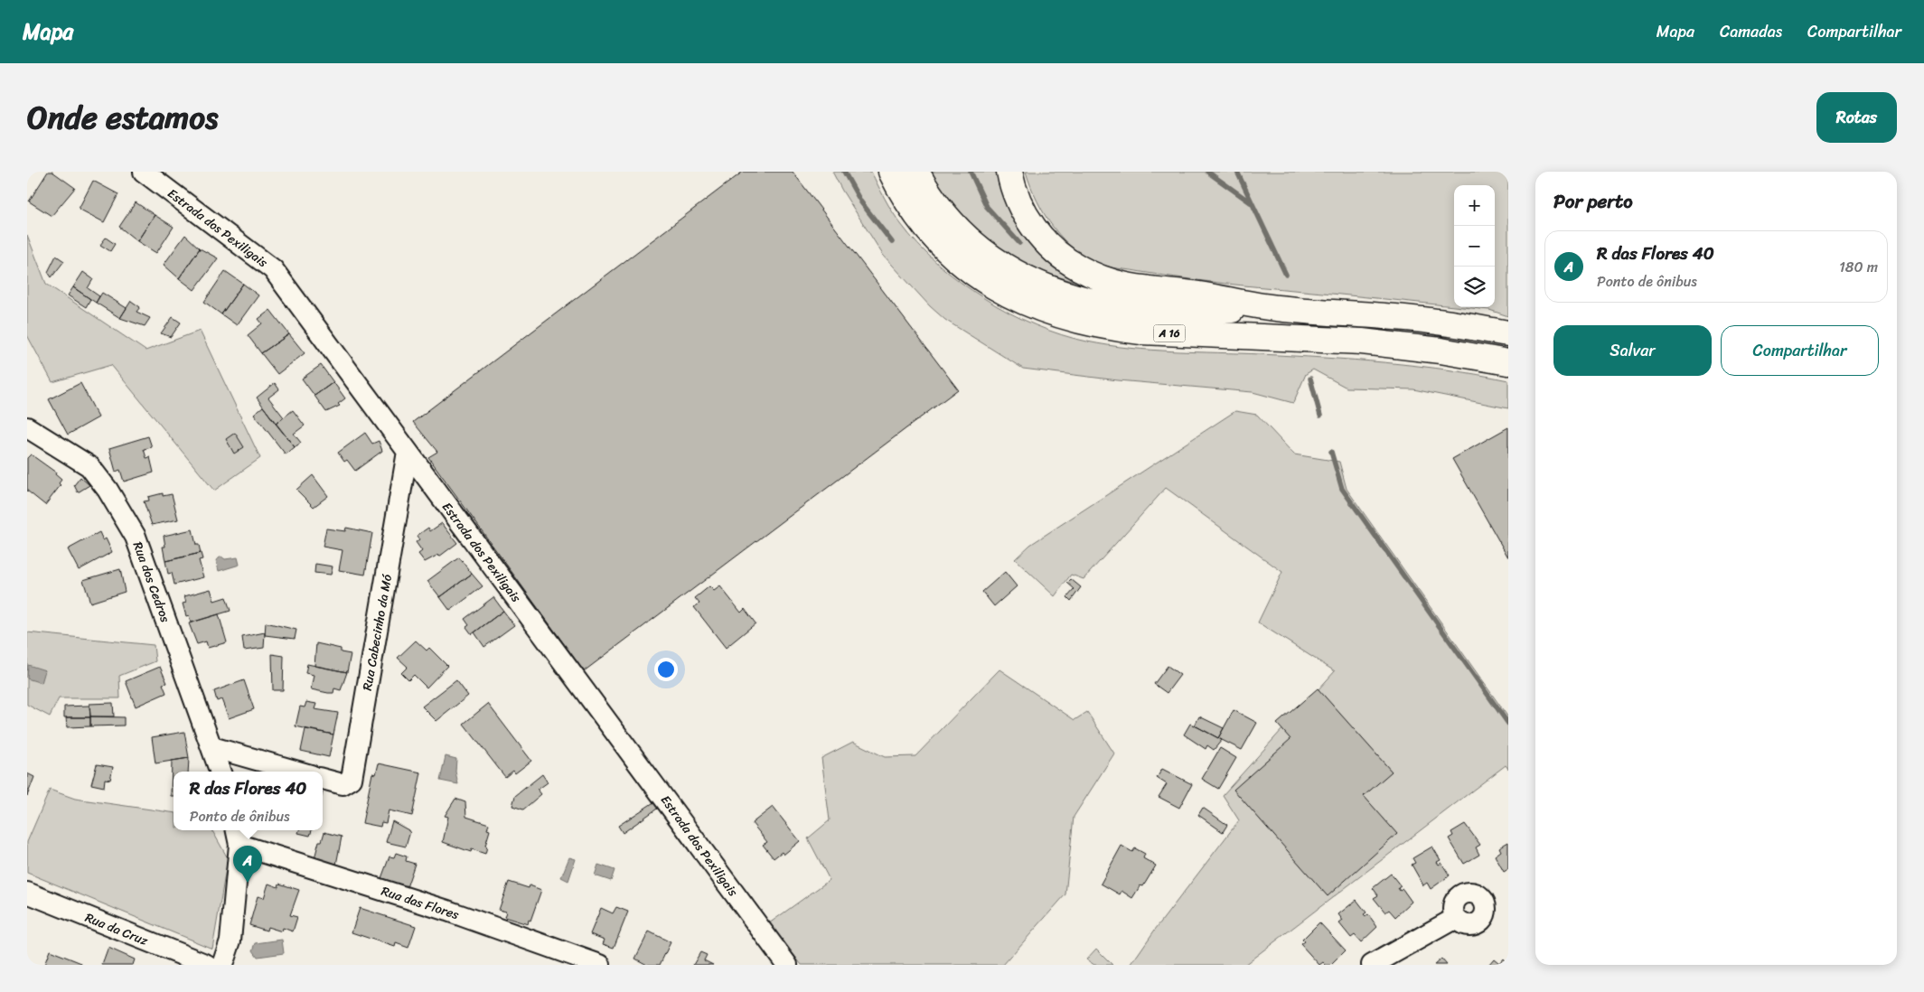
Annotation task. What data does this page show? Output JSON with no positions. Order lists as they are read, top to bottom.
{
  "streets": {
    "highway": ["A 16"],
    "street": [
      "Estrada dos Pexiligais",
      "Rua dos Cedros",
      "Rua Cabecinho da Mó",
      "Rua das Flores",
      "Rua da Cruz"
    ]
  },
  "crossings": [
    ["Estrada dos Pexiligais", "Rua Cabecinho da Mó"]
  ],
  "page": {
    "header": "Mapa",
    "nav": ["Mapa", "Camadas", "Compartilhar"],
    "title": "Onde estamos",
    "buttons": [
      "Rotas",
      ["Salvar", "Compartilhar"]
    ],
    "heading": "Por perto",
    "map_buttons": ["+", "−"],
    "list": [
      {
        "mark": "A",
        "name": "R das Flores 40",
        "note": "Ponto de ônibus",
        "value": "180 m"
      }
    ],
    "popup": ["R das Flores 40", "Ponto de ônibus"],
    "pins": "A"
  }
}
